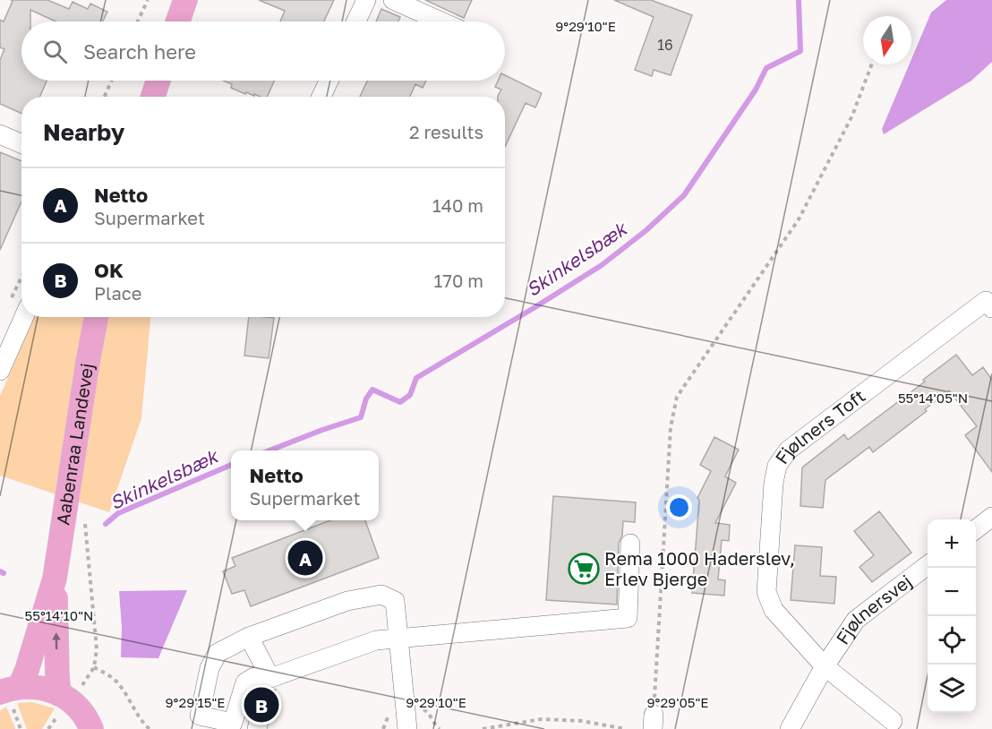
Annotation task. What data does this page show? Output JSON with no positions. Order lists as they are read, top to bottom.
{
  "streets": {
    "main road": ["Aabenraa Landevej"],
    "street": ["Fjølners Toft", "Fjølnersvej"]
  },
  "crossings": [
    ["Fjølners Toft", "Fjølnersvej"]
  ],
  "water": ["Skinkelsbæk"],
  "places": {
    "supermarket": ["Rema 1000 Haderslev, Erlev Bjerge"]
  },
  "house_numbers": ["16"],
  "north": "bottom",
  "page": {
    "search": "Search here",
    "heading": ["Nearby", "2 results"],
    "list": [
      {
        "mark": "A",
        "name": "Netto",
        "note": "Supermarket",
        "value": "140 m"
      },
      {
        "mark": "B",
        "name": "OK",
        "note": "Place",
        "value": "170 m"
      }
    ],
    "popup": ["Netto", "Supermarket"],
    "map_buttons": ["+", "−"],
    "pins": ["A", "B"]
  },
  "coordinates": [
    "9°29'10\"E",
    "55°14'05\"N",
    "55°14'10\"N",
    "9°29'15\"E",
    "9°29'05\"E"
  ]
}
